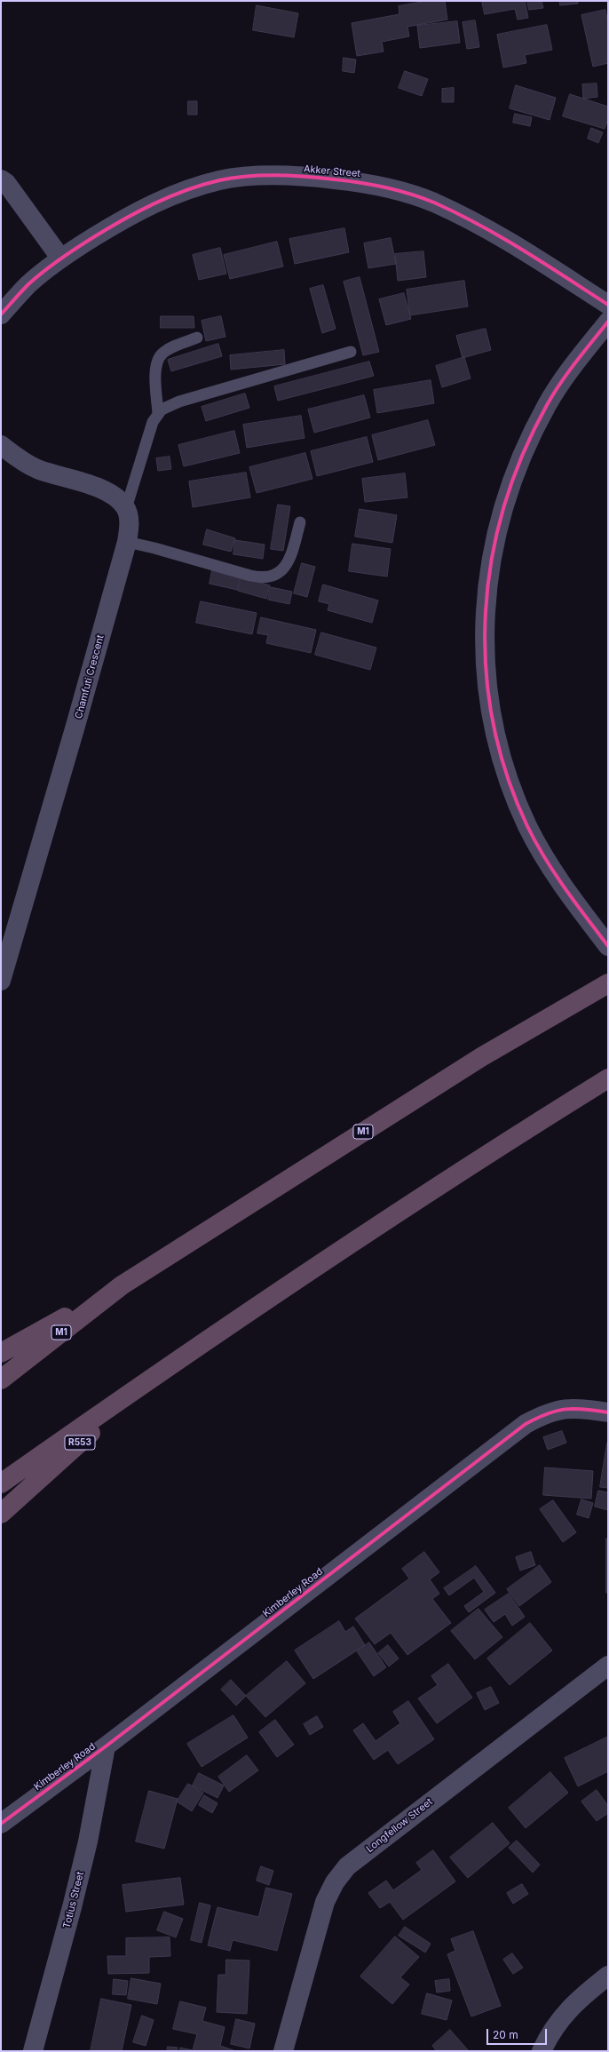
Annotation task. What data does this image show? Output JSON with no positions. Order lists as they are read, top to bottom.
{
  "streets": {
    "highway": ["M1", "R553"],
    "street": [
      "Akker Street",
      "Chamfuti Crescent",
      "Kimberley Road",
      "Longfellow Street",
      "Totius Street"
    ]
  },
  "crossings": [
    ["Kimberley Road", "Totius Street"]
  ],
  "scale_bar": "20 m"
}
